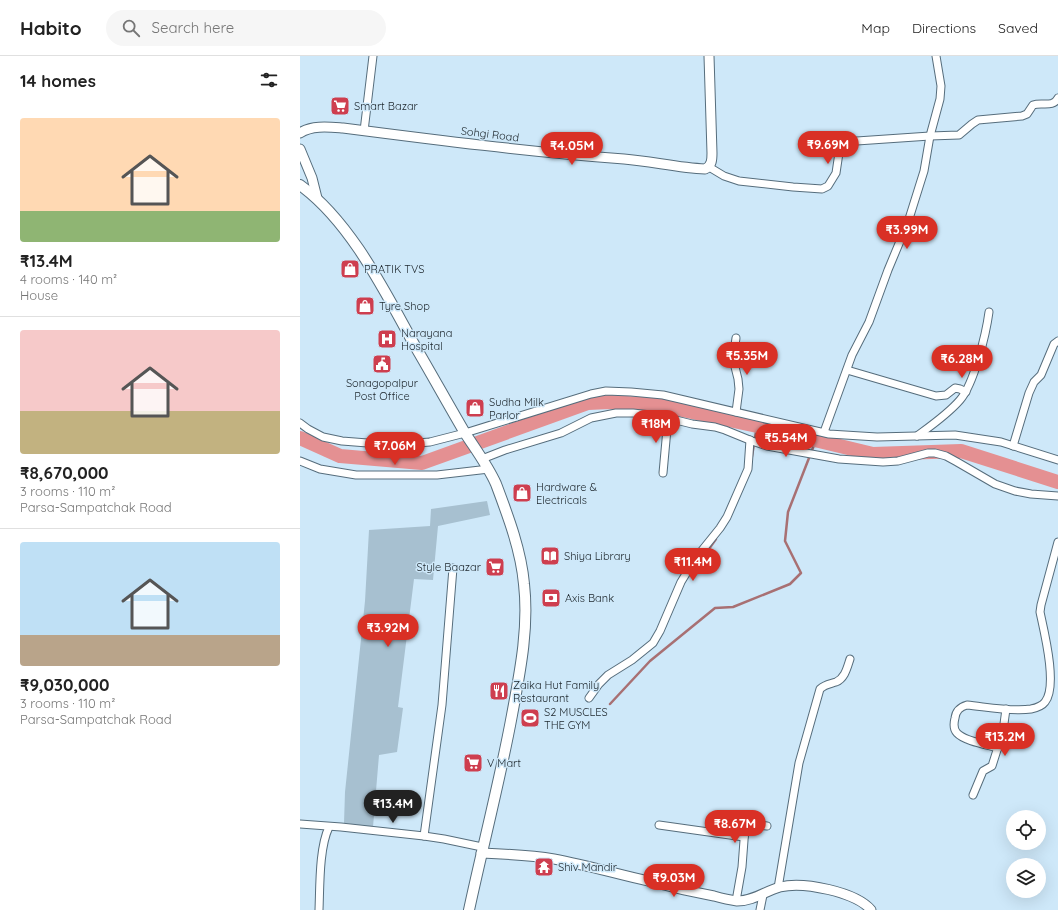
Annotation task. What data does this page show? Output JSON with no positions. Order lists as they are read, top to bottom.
{
  "streets": {
    "street": ["Sohgi Road"]
  },
  "places": {
    "supermarket": ["Smart Bazar", "Style Baazar", "V Mart"],
    "shop": [
      "PRATIK TVS",
      "Tyre Shop",
      "Sudha Milk Parlor",
      "Hardware & Electricals"
    ],
    "hospital": ["Narayana Hospital"],
    "public building": ["Sonagopalpur Post Office"],
    "library": ["Shiya Library"],
    "bank": ["Axis Bank"],
    "restaurant": ["Zaika Hut Family Restaurant"],
    "sports": ["S2 MUSCLES THE GYM"],
    "temple": ["Shiv Mandir"]
  },
  "page": {
    "header": "Habito",
    "search": "Search here",
    "nav": ["Map", "Directions", "Saved"],
    "heading": "14 homes",
    "list": [
      {
        "name": "₹13.4M",
        "note": "4 rooms · 140 m² · House"
      },
      {
        "name": "₹8,670,000",
        "note": "3 rooms · 110 m² · Parsa-Sampatchak Road"
      },
      {
        "name": "₹9,030,000",
        "note": "3 rooms · 110 m² · Parsa-Sampatchak Road"
      }
    ],
    "price": [
      "₹9.69M",
      "₹4.05M",
      "₹3.99M",
      "₹5.35M",
      "₹6.28M",
      "₹18M",
      "₹5.54M",
      "₹7.06M",
      "₹11.4M",
      "₹3.92M",
      "₹13.2M",
      "₹13.4M",
      "₹8.67M",
      "₹9.03M"
    ]
  }
}
